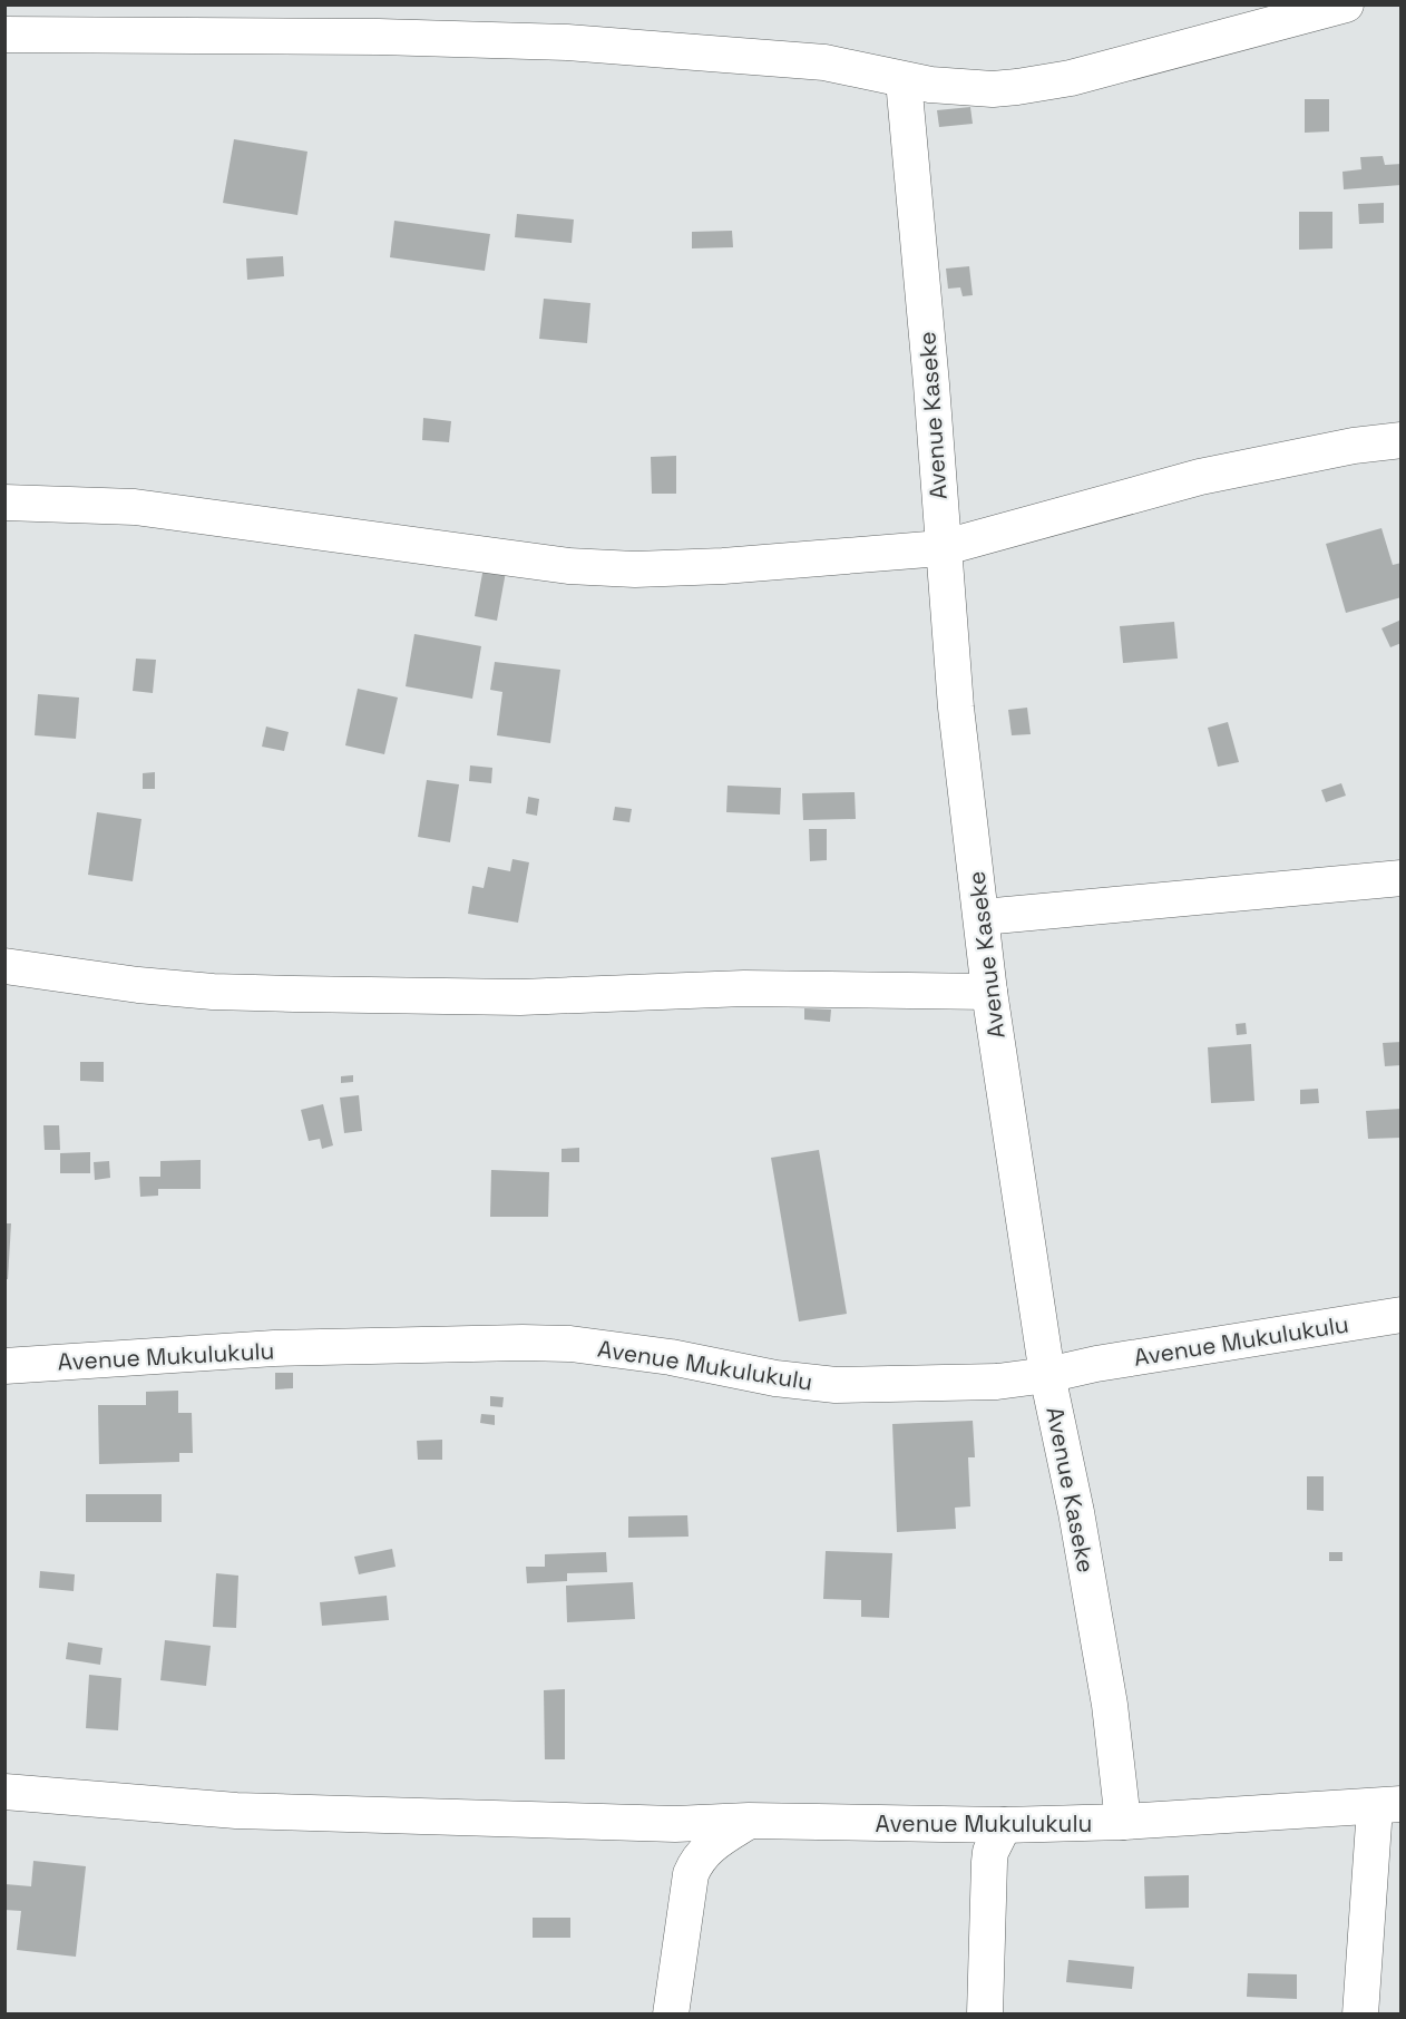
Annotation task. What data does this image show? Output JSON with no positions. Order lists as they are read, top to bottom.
{
  "streets": {
    "street": ["Avenue Kaseke", "Avenue Mukulukulu"]
  },
  "crossings": [
    ["Avenue Kaseke", "Avenue Mukulukulu"]
  ]
}
